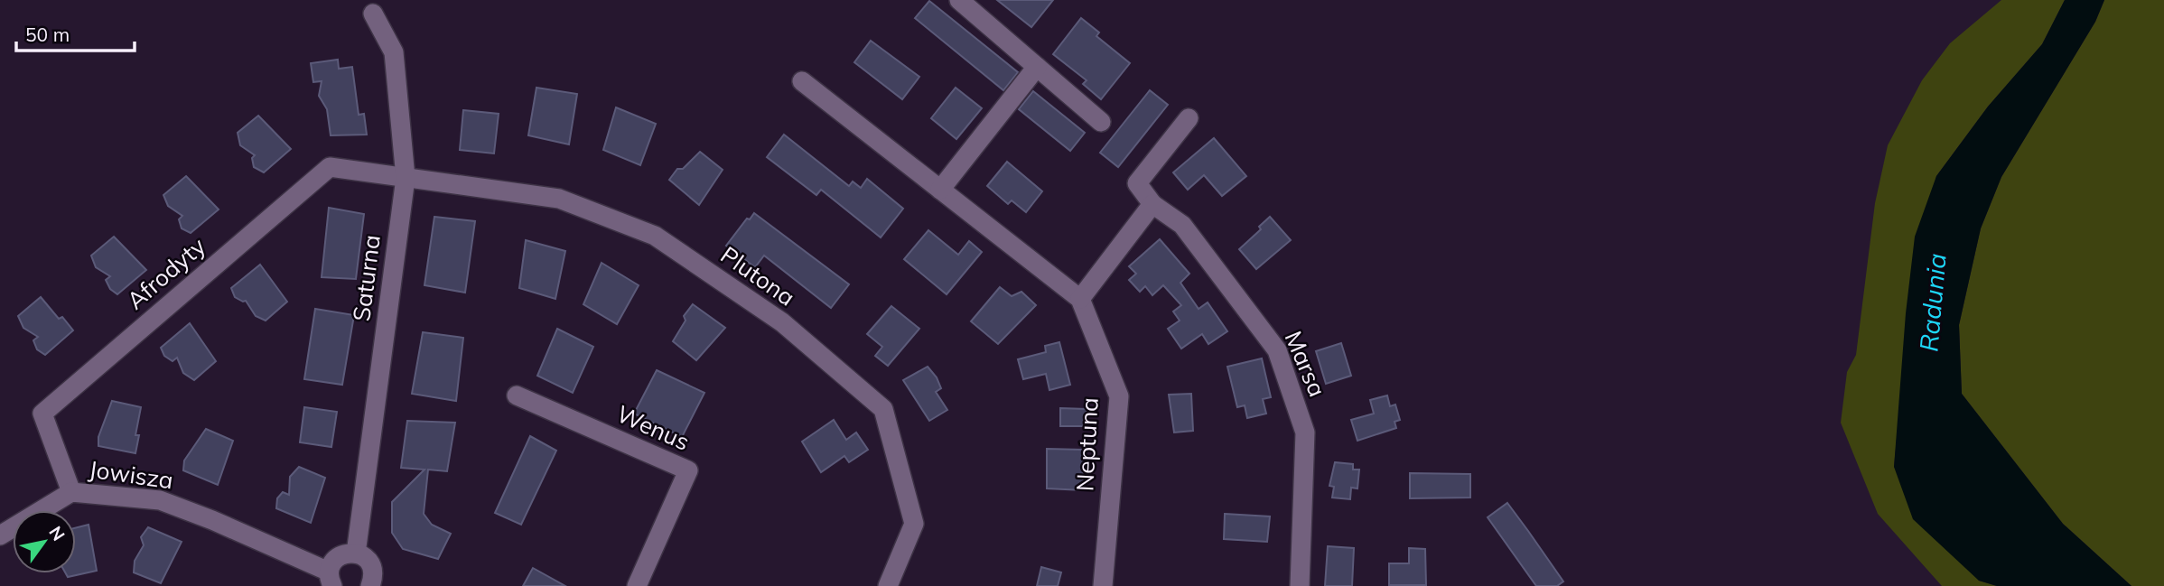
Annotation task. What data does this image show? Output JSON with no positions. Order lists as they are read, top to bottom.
{
  "streets": {
    "street": [
      "Afrodyty",
      "Plutona",
      "Saturna",
      "Marsa",
      "Wenus",
      "Neptuna",
      "Jowisza"
    ]
  },
  "crossings": [
    ["Afrodyty", "Plutona"],
    ["Afrodyty", "Saturna"],
    ["Afrodyty", "Jowisza"],
    ["Plutona", "Saturna"]
  ],
  "water": ["Radunia"],
  "scale_bar": "50 m",
  "north": "top right"
}
